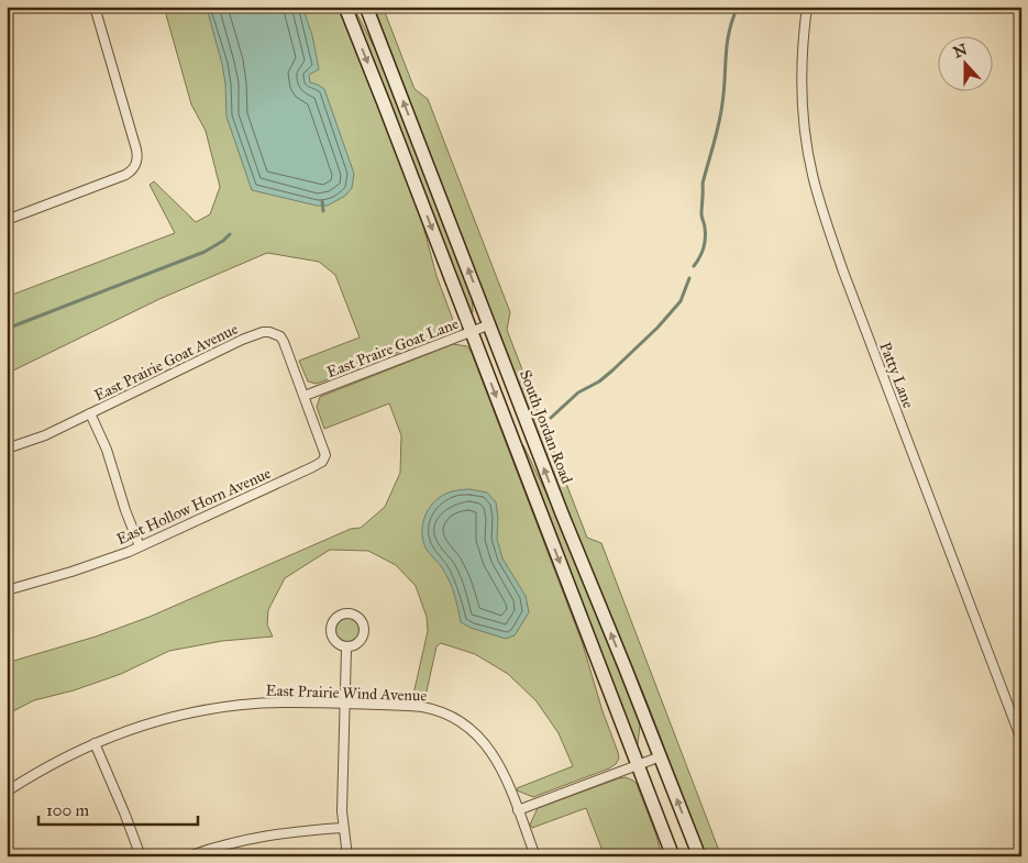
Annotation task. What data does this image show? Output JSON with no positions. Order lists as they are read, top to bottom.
{
  "streets": {
    "main road": ["South Jordan Road"],
    "street": [
      "East Praire Goat Lane",
      "East Prairie Goat Avenue",
      "Patty Lane",
      "East Hollow Horn Avenue",
      "East Prairie Wind Avenue"
    ]
  },
  "crossings": [
    ["East Praire Goat Lane", "South Jordan Road"],
    ["East Praire Goat Lane", "East Hollow Horn Avenue"]
  ],
  "scale_bar": "100 m",
  "north": "top"
}
